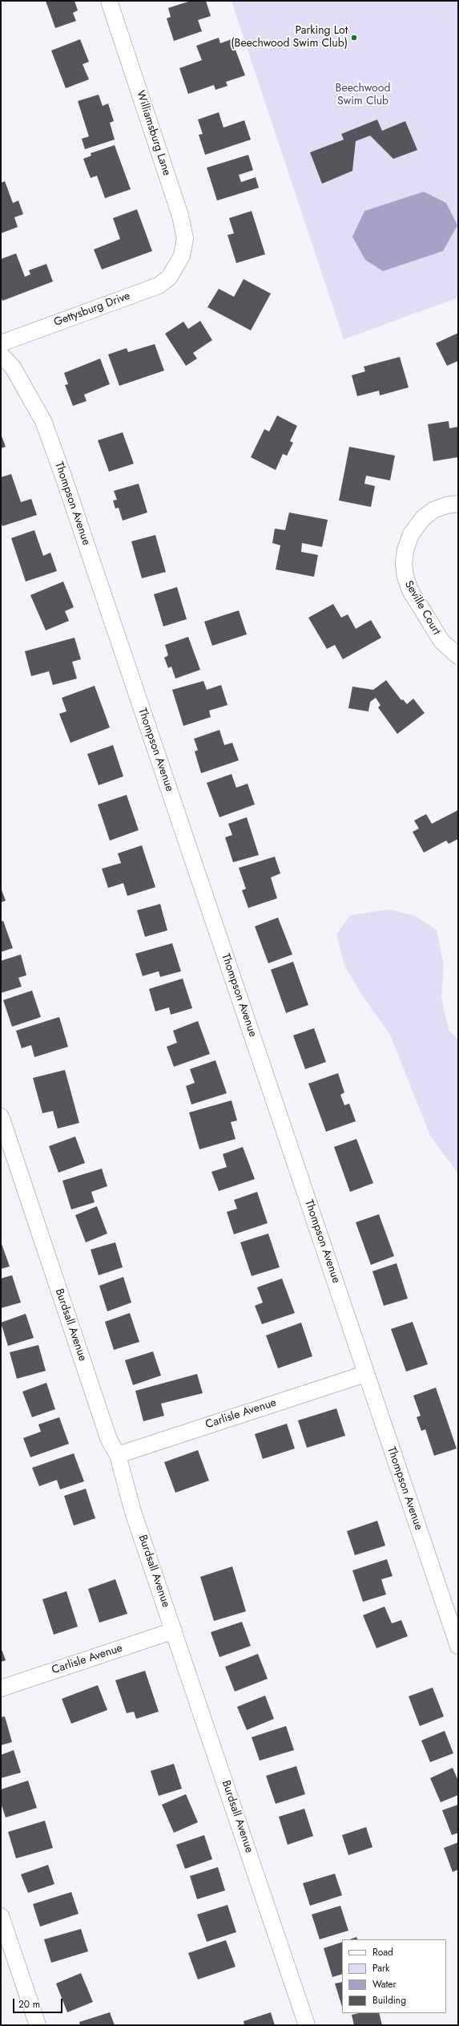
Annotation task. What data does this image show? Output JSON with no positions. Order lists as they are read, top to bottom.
{
  "streets": {
    "street": [
      "Williamsburg Lane",
      "Gettysburg Drive",
      "Thompson Avenue",
      "Seville Court",
      "Burdsall Avenue",
      "Carlisle Avenue"
    ]
  },
  "crossings": [
    ["Williamsburg Lane", "Gettysburg Drive"],
    ["Thompson Avenue", "Carlisle Avenue"],
    ["Burdsall Avenue", "Carlisle Avenue"]
  ],
  "parks": ["Beechwood Swim Club"],
  "places": ["Parking Lot (Beechwood Swim Club)"],
  "legend": [
    "Road",
    "Park",
    "Water",
    "Building"
  ],
  "scale_bar": "20 m"
}
